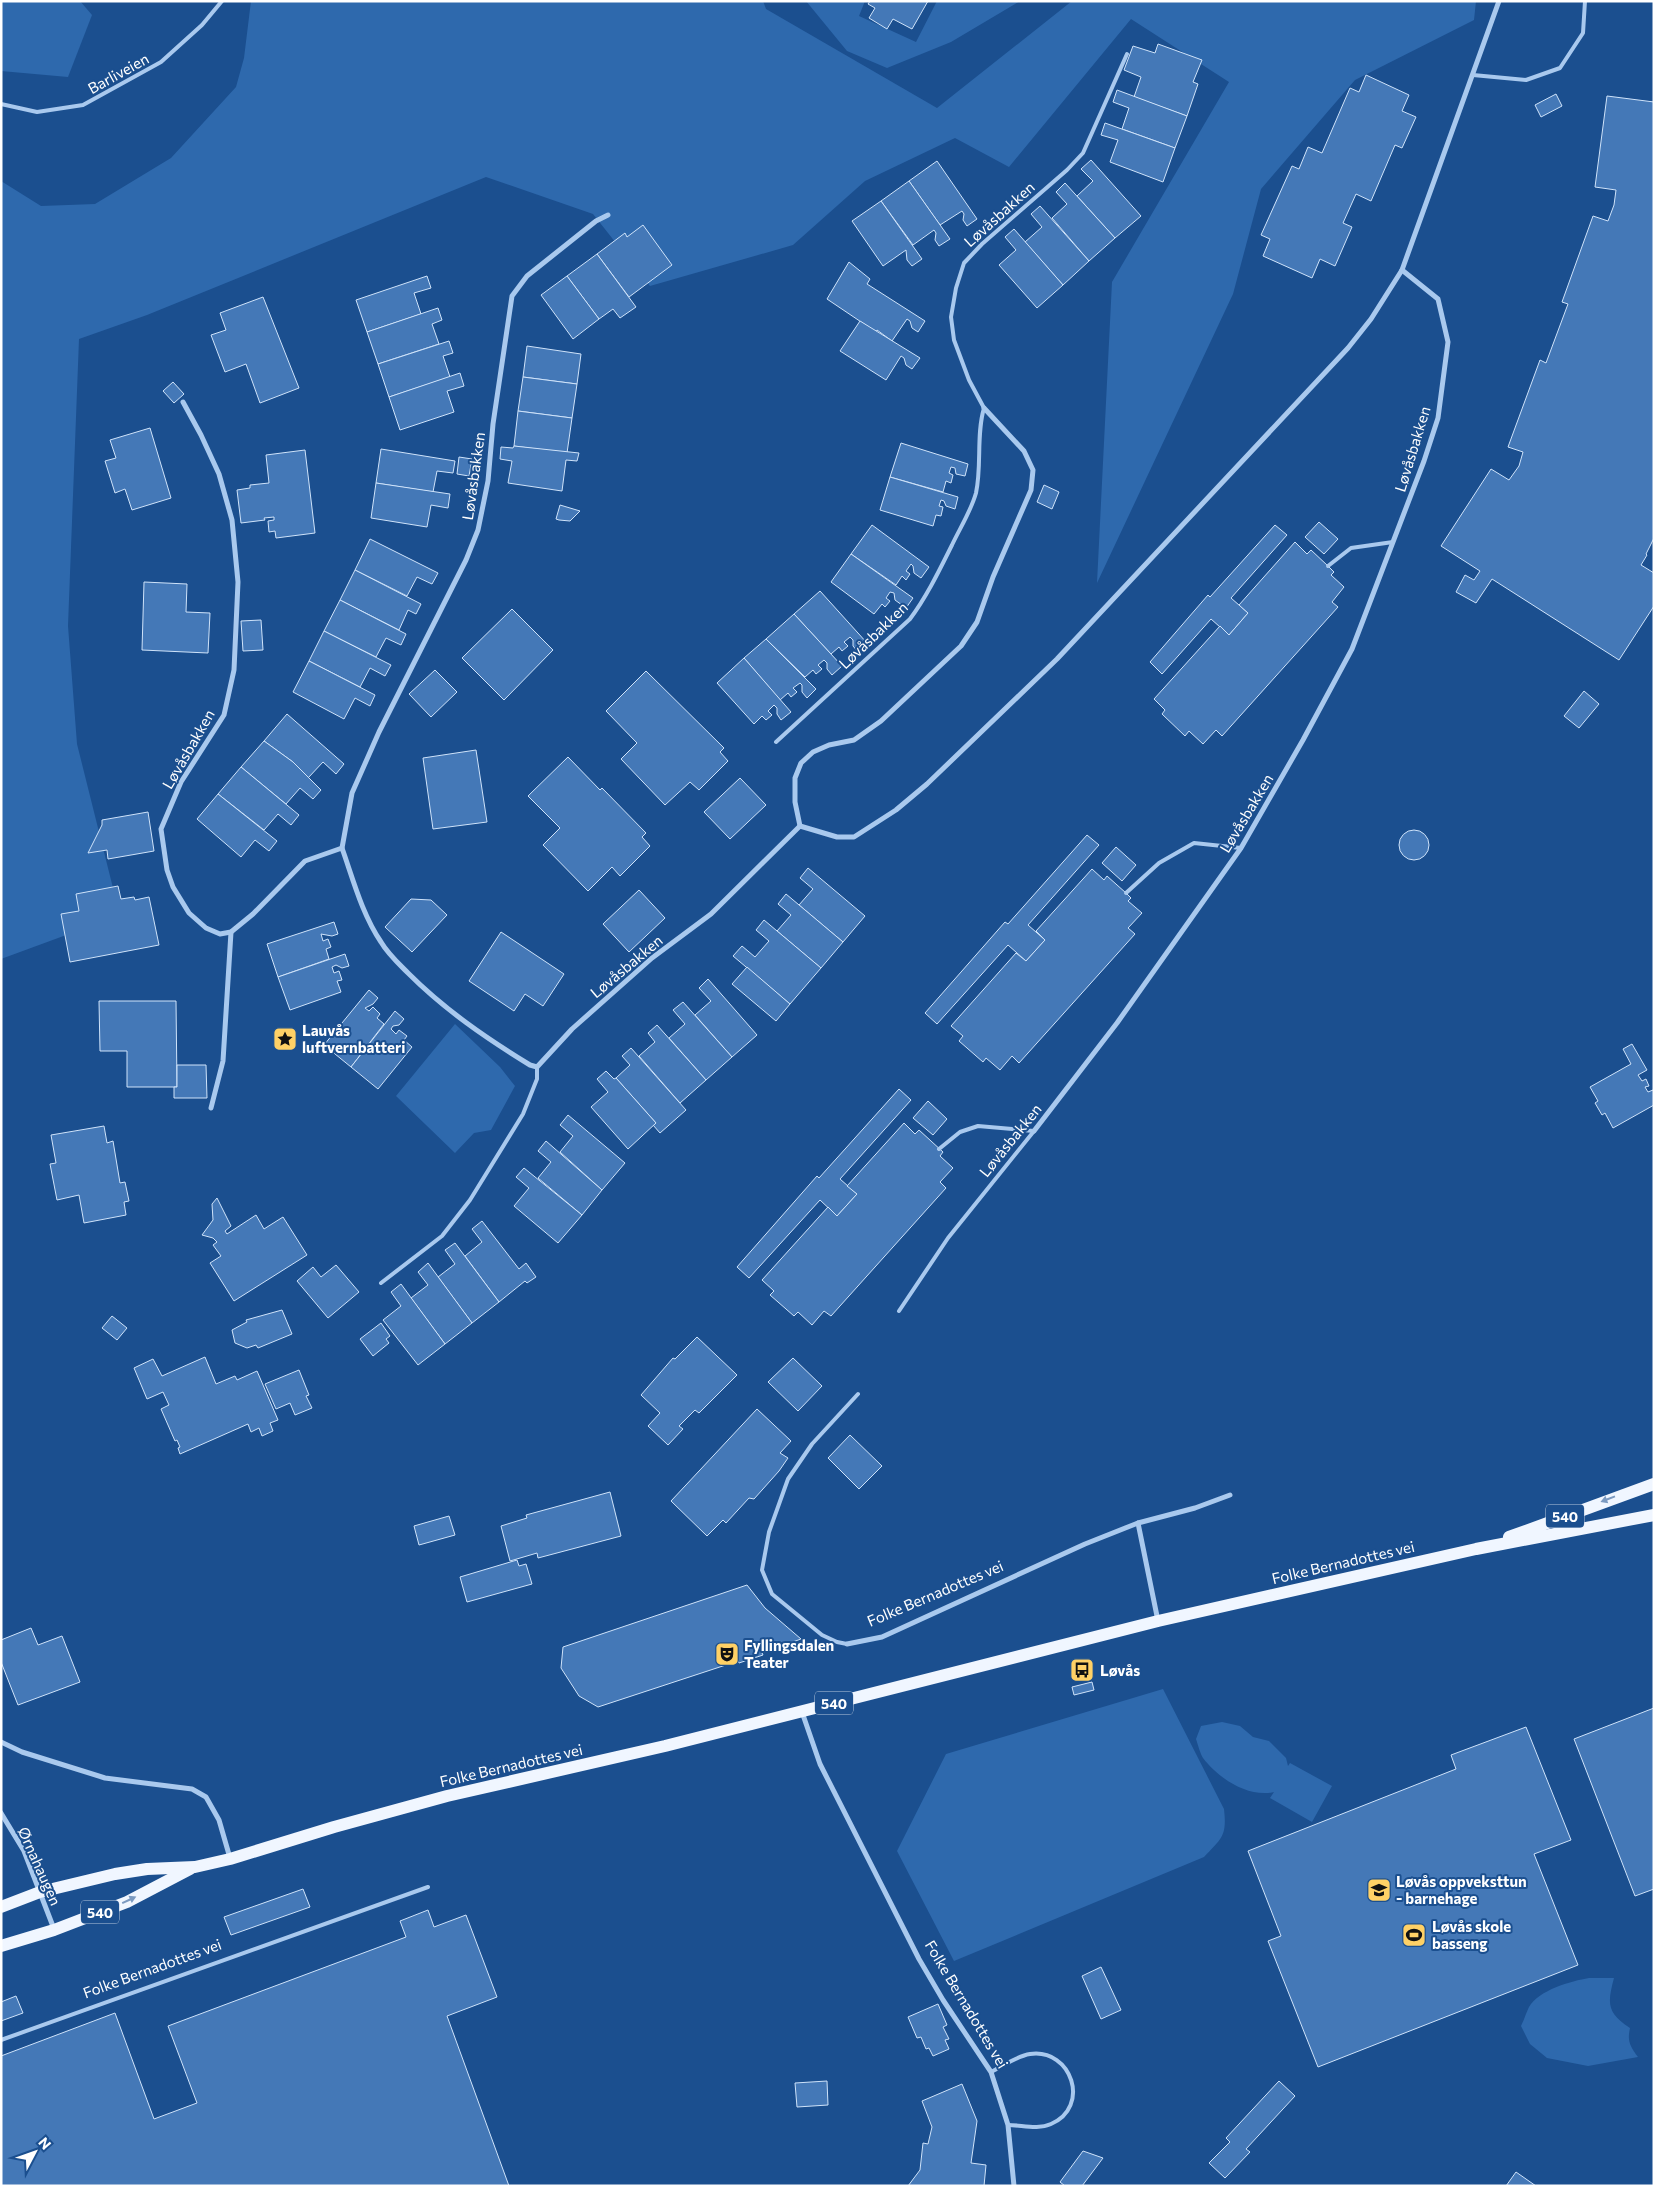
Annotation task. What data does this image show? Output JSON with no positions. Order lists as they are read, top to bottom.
{
  "streets": {
    "main road": ["540", "Folke Bernadottes vei"],
    "street": ["Løvåsbakken", "Ørnahaugen"],
    "lane": ["Barliveien"]
  },
  "crossings": [
    ["Folke Bernadottes vei", "Ørnahaugen"]
  ],
  "places": {
    "place": ["Lauvås luftvernbatteri"],
    "theatre": ["Fyllingsdalen Teater"],
    "bus stop": ["Løvås"],
    "school or university": ["Løvås oppveksttun - barnehage"],
    "sports": ["Løvås skole basseng"]
  },
  "north": "top right"
}
